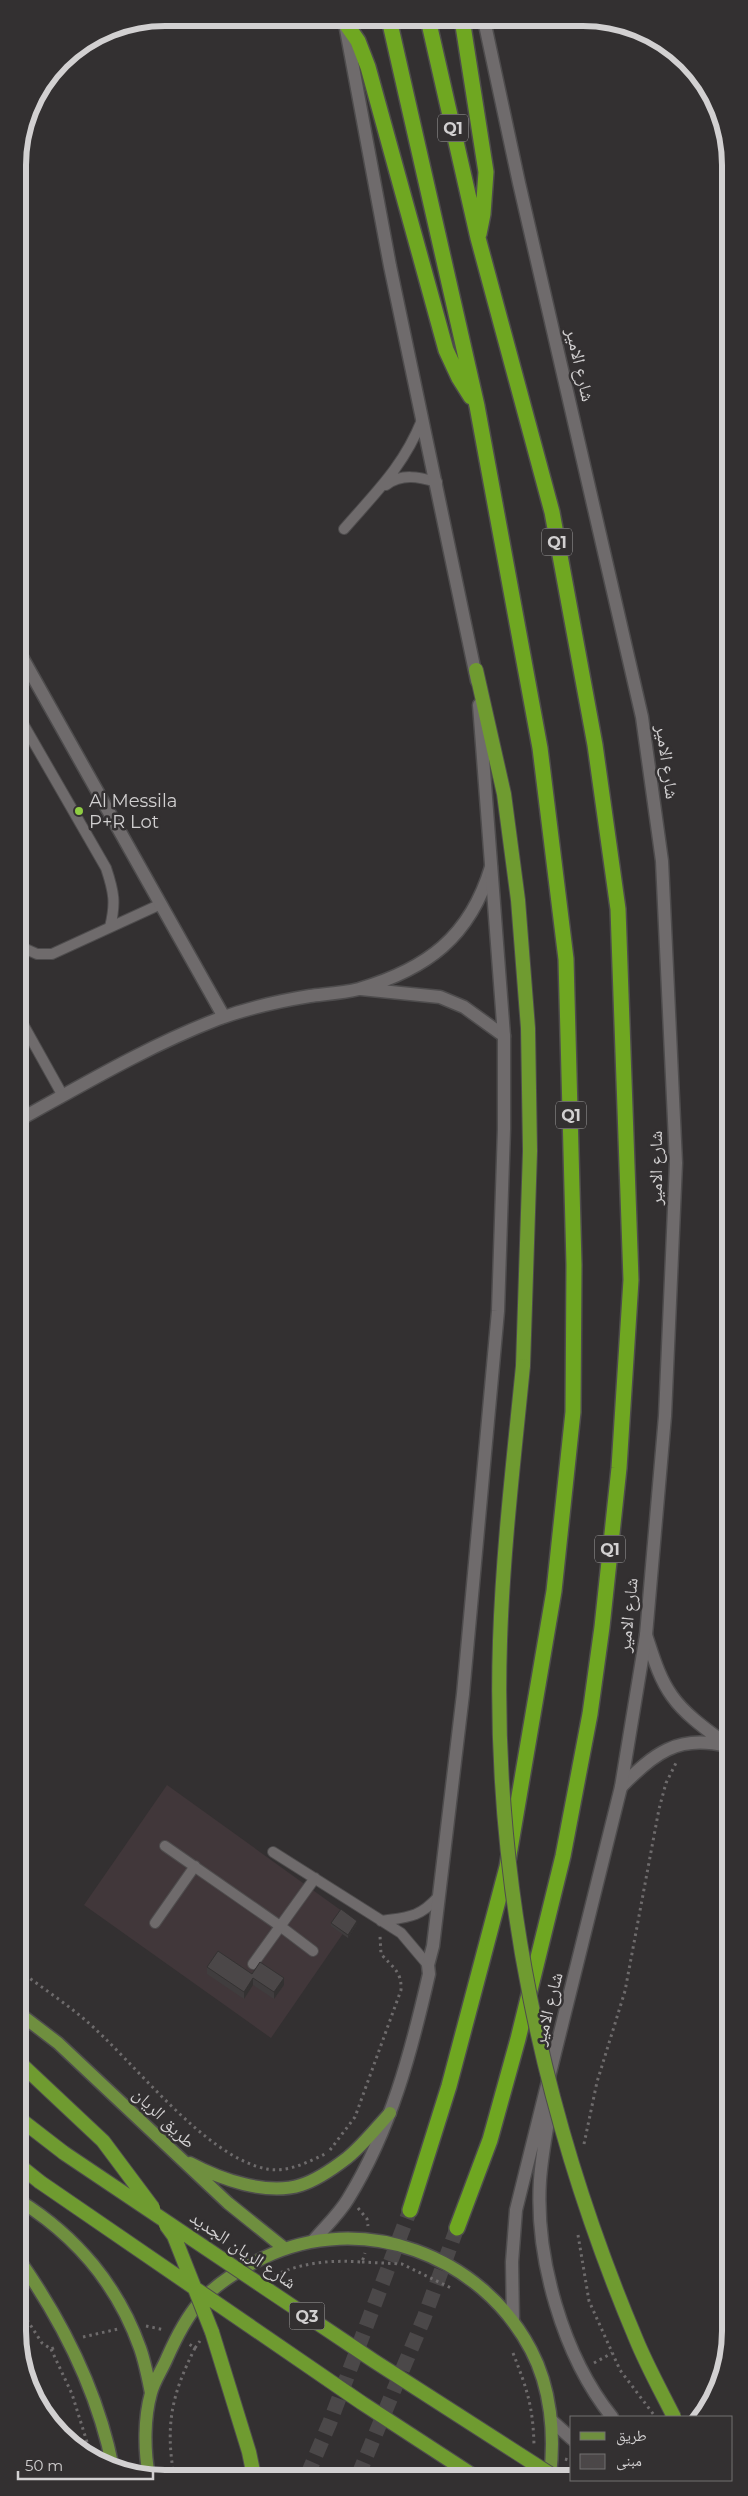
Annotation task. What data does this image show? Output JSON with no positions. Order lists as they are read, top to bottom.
{
  "streets": {
    "highway": [
      "Q1",
      "شارع الامير",
      "شارع الريان الجديد",
      "Q3"
    ],
    "main road": ["طريق الريان"]
  },
  "places": ["Al Messila P+R Lot"],
  "legend": ["طريق", "مبنى"],
  "scale_bar": "50 m"
}
